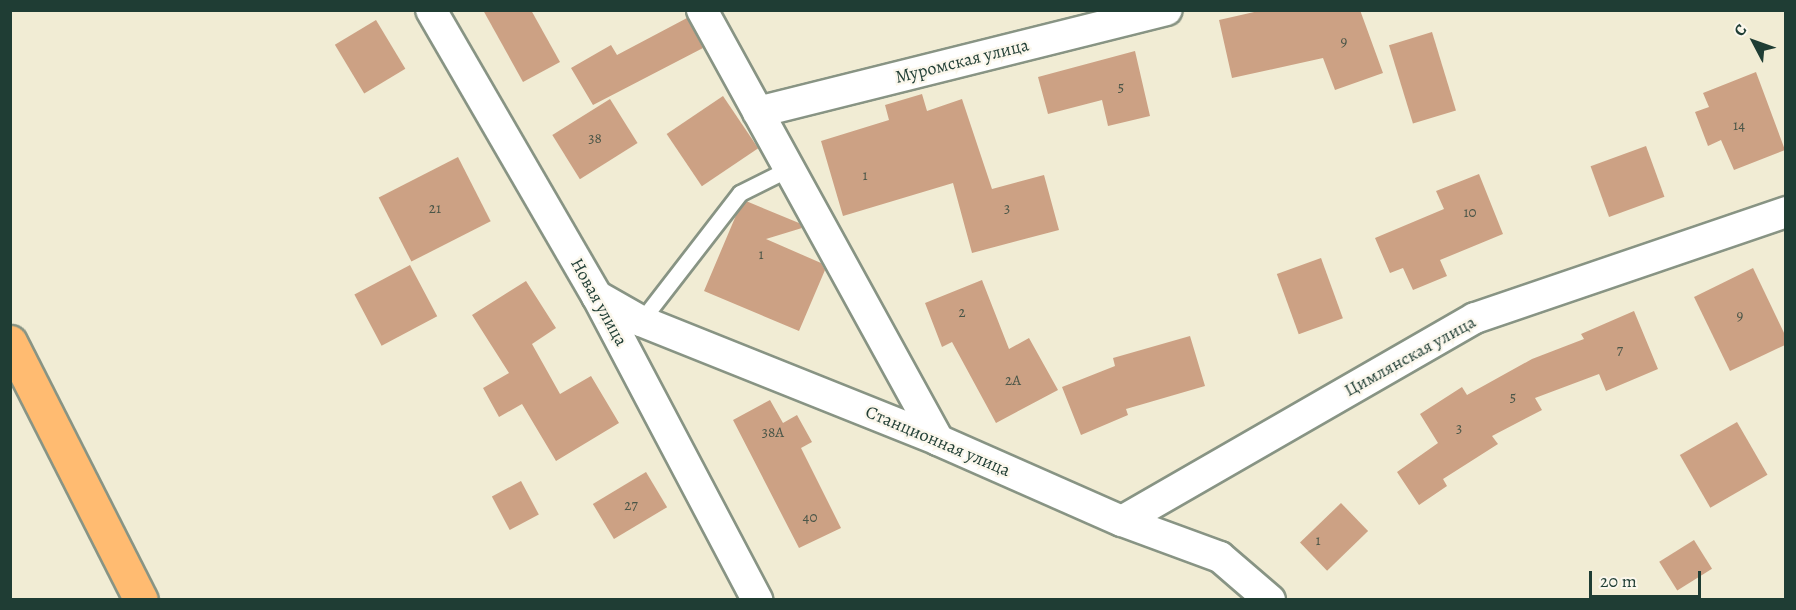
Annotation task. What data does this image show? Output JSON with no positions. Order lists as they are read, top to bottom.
{
  "streets": {
    "street": [
      "Муромская улица",
      "Новая улица",
      "Цимлянская улица",
      "Станционная улица"
    ]
  },
  "crossings": [
    ["Новая улица", "Станционная улица"],
    ["Цимлянская улица", "Станционная улица"]
  ],
  "house_numbers": [
    "9",
    "5",
    "14",
    "38",
    "1",
    "21",
    "3",
    "10",
    "1",
    "2",
    "9",
    "7",
    "2А",
    "5",
    "3",
    "38А",
    "27",
    "40",
    "1"
  ],
  "scale_bar": "20 m",
  "north": "top left"
}
